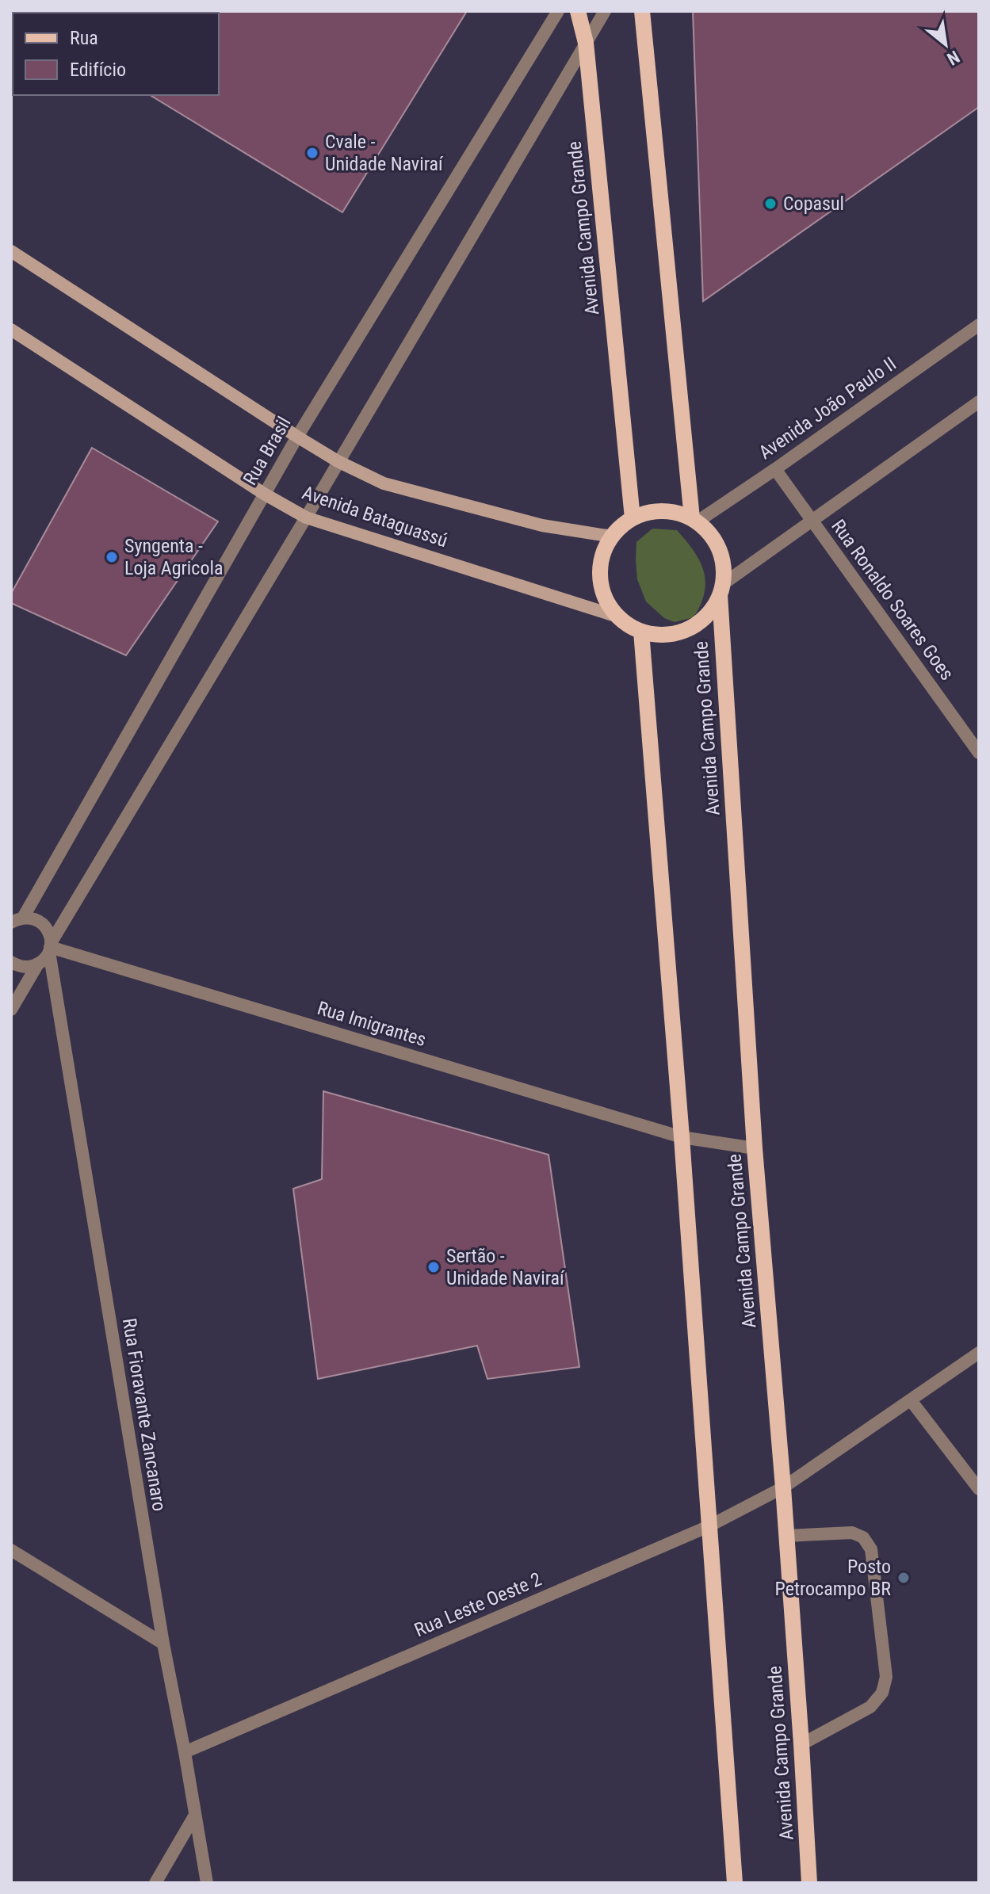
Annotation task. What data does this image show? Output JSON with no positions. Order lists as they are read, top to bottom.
{
  "streets": {
    "main road": ["Avenida Campo Grande", "Avenida Bataguassú"],
    "street": [
      "Avenida João Paulo II",
      "Rua Brasil",
      "Rua Ronaldo Soares Goes",
      "Rua Imigrantes",
      "Rua Fioravante Zancanaro",
      "Rua Leste Oeste 2"
    ]
  },
  "crossings": [
    ["Avenida Campo Grande", "Avenida João Paulo II"],
    ["Avenida Campo Grande", "Avenida Bataguassú"],
    ["Avenida Campo Grande", "Rua Imigrantes"],
    ["Avenida Campo Grande", "Rua Leste Oeste 2"],
    ["Avenida João Paulo II", "Avenida Bataguassú"],
    ["Avenida João Paulo II", "Rua Ronaldo Soares Goes"],
    ["Rua Brasil", "Avenida Bataguassú"],
    ["Rua Imigrantes", "Rua Fioravante Zancanaro"],
    ["Rua Fioravante Zancanaro", "Rua Leste Oeste 2"]
  ],
  "places": [
    "Cvale - Unidade Naviraí",
    "Copasul",
    "Syngenta - Loja Agricola",
    "Sertão - Unidade Naviraí",
    "Posto Petrocampo BR"
  ],
  "legend": ["Rua", "Edifício"],
  "north": "bottom right"
}
